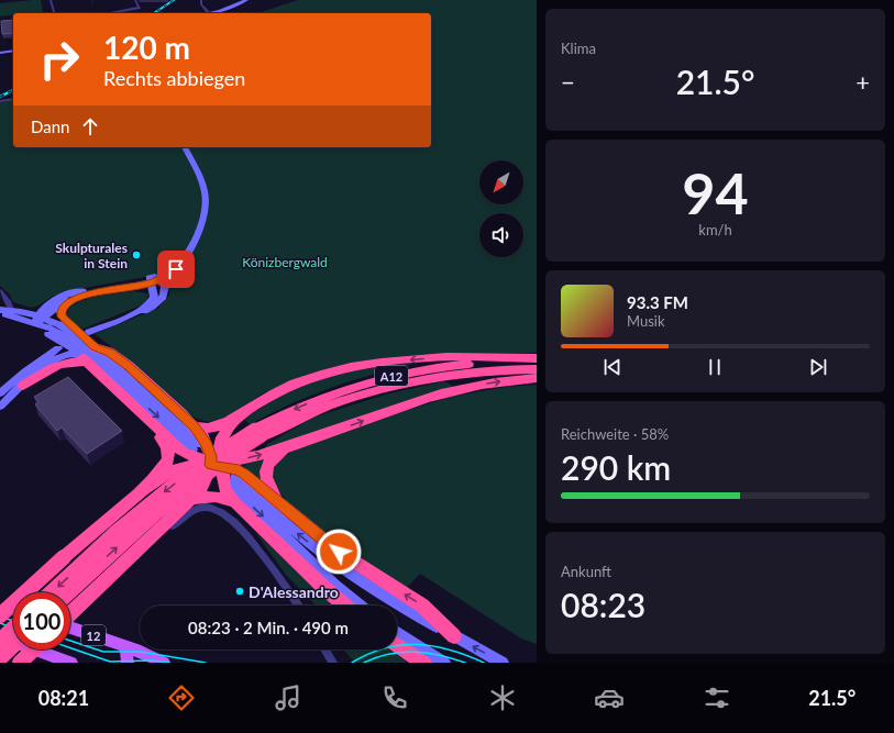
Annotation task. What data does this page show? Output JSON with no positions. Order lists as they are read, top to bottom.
{
  "streets": {
    "highway": ["A12"],
    "main road": ["12"]
  },
  "parks": ["Könizbergwald"],
  "places": ["Skulpturales in Stein", "D'Alessandro"],
  "north": "bottom left",
  "page": {
    "tile": [
      "Klima",
      ["94", "km/h"],
      ["Reichweite · 58%", "290 km"],
      ["Ankunft", "08:23"]
    ],
    "turn": ["120 m", "Rechts abbiegen"],
    "heat": ["−", "21.5°", "+"],
    "then": "Dann",
    "song": ["93.3 FM", "Musik"],
    "limit": "100",
    "trip": "08:23 · 2 Min. · 490 m",
    "tabs": ["08:21", "21.5°"]
  }
}
